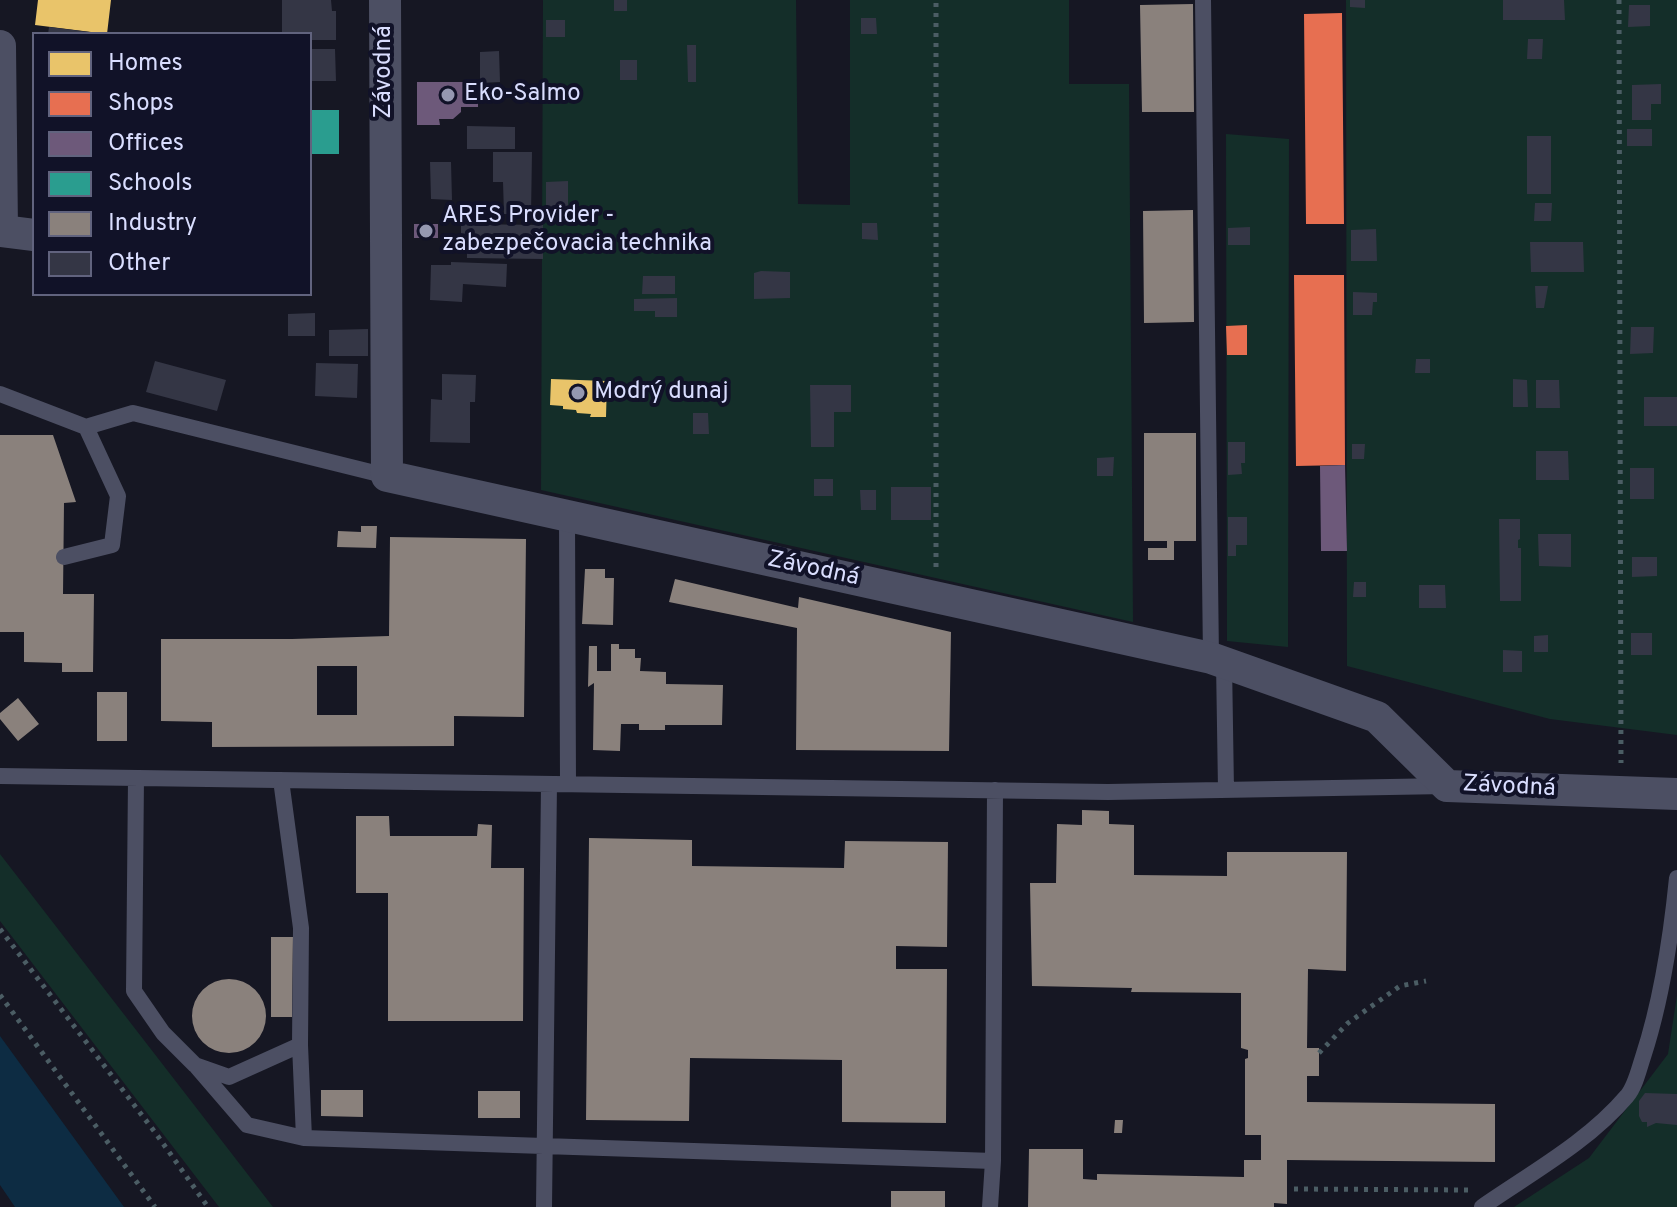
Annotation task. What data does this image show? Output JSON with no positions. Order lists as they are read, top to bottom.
{
  "streets": {
    "street": ["Závodná"]
  },
  "places": ["Eko-Salmo", "ARES Provider - zabezpečovacia technika", "Modrý dunaj"],
  "legend": [
    "Homes",
    "Shops",
    "Offices",
    "Schools",
    "Industry",
    "Other"
  ]
}
